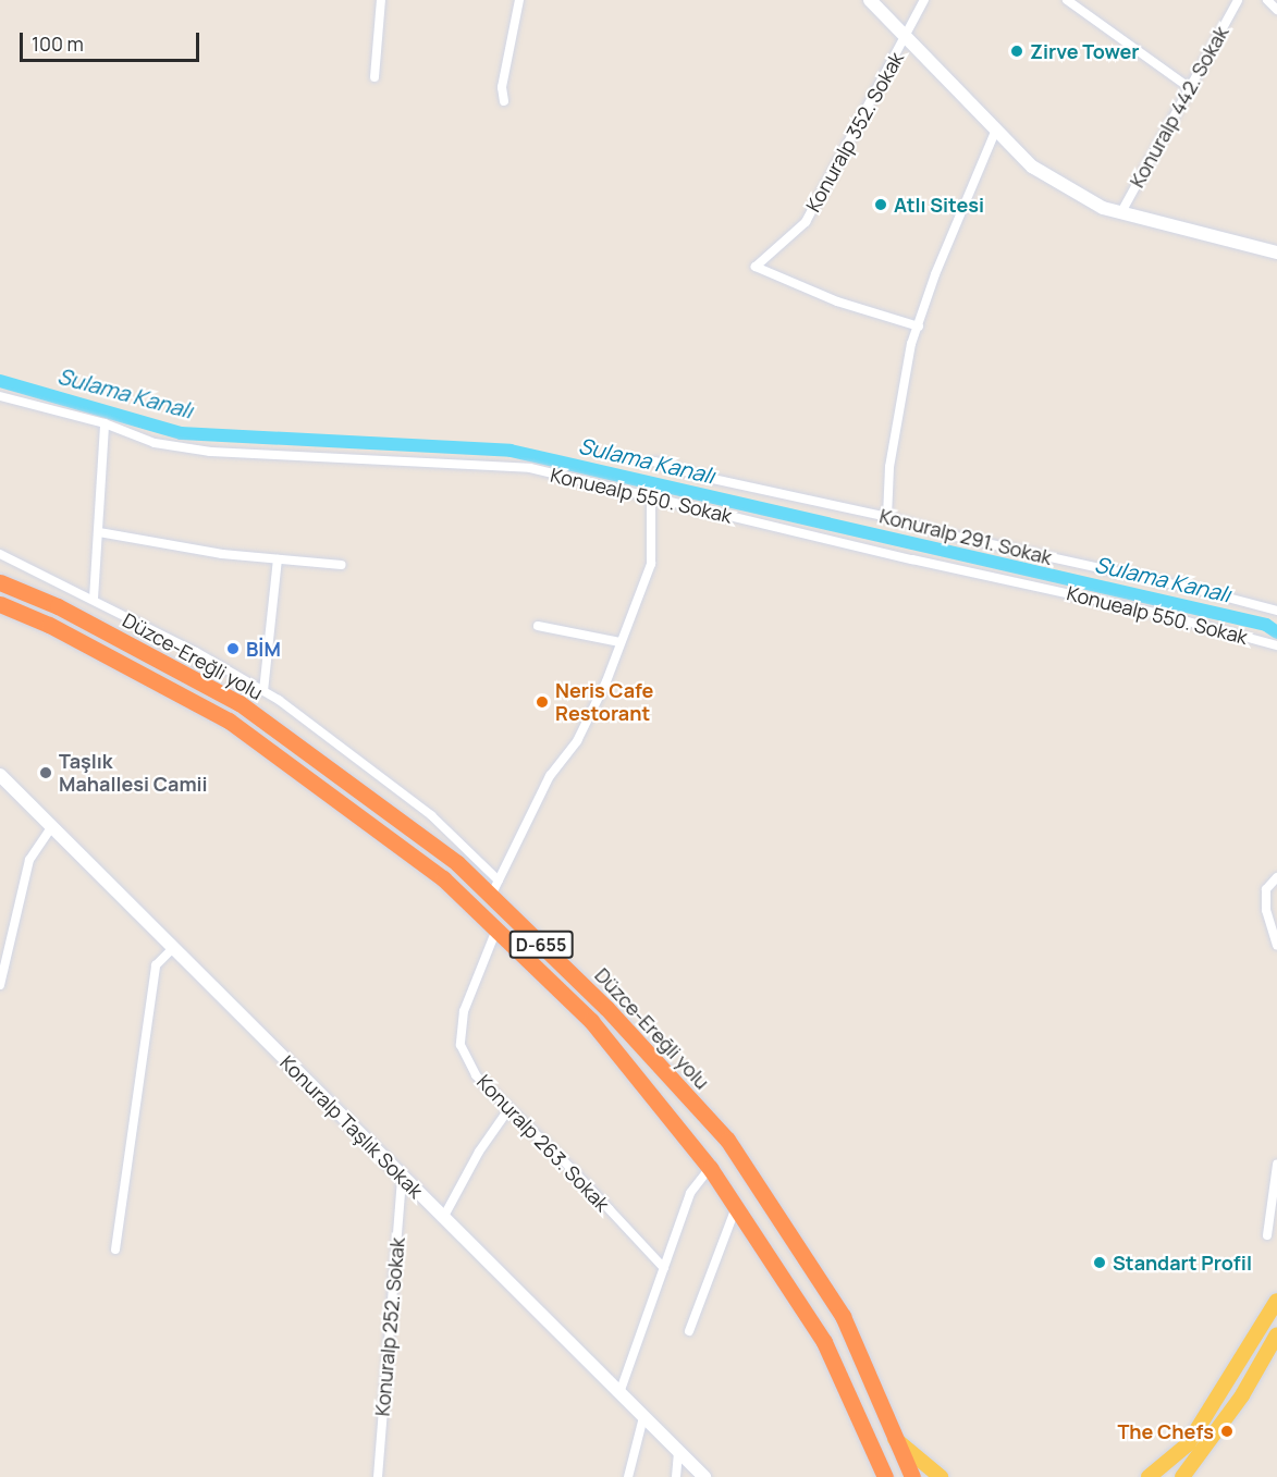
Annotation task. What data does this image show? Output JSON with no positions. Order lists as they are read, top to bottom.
{
  "streets": {
    "highway": ["Düzce-Ereğli yolu", "D-655"],
    "street": [
      "Konuralp 442. Sokak",
      "Konuralp 352. Sokak",
      "Konuealp 550. Sokak",
      "Konuralp 291. Sokak",
      "Konuralp Taşlık Sokak",
      "Konuralp 263. Sokak",
      "Konuralp 252. Sokak"
    ]
  },
  "crossings": [
    ["Düzce-Ereğli yolu", "Konuralp 263. Sokak"],
    ["Konuralp Taşlık Sokak", "Konuralp 252. Sokak"]
  ],
  "water": ["Sulama Kanalı"],
  "places": [
    "Zirve Tower",
    "Atlı Sitesi",
    "BİM",
    "Neris Cafe Restorant",
    "Taşlık Mahallesi Camii",
    "Standart Profil",
    "The Chefs"
  ],
  "scale_bar": "100 m"
}
